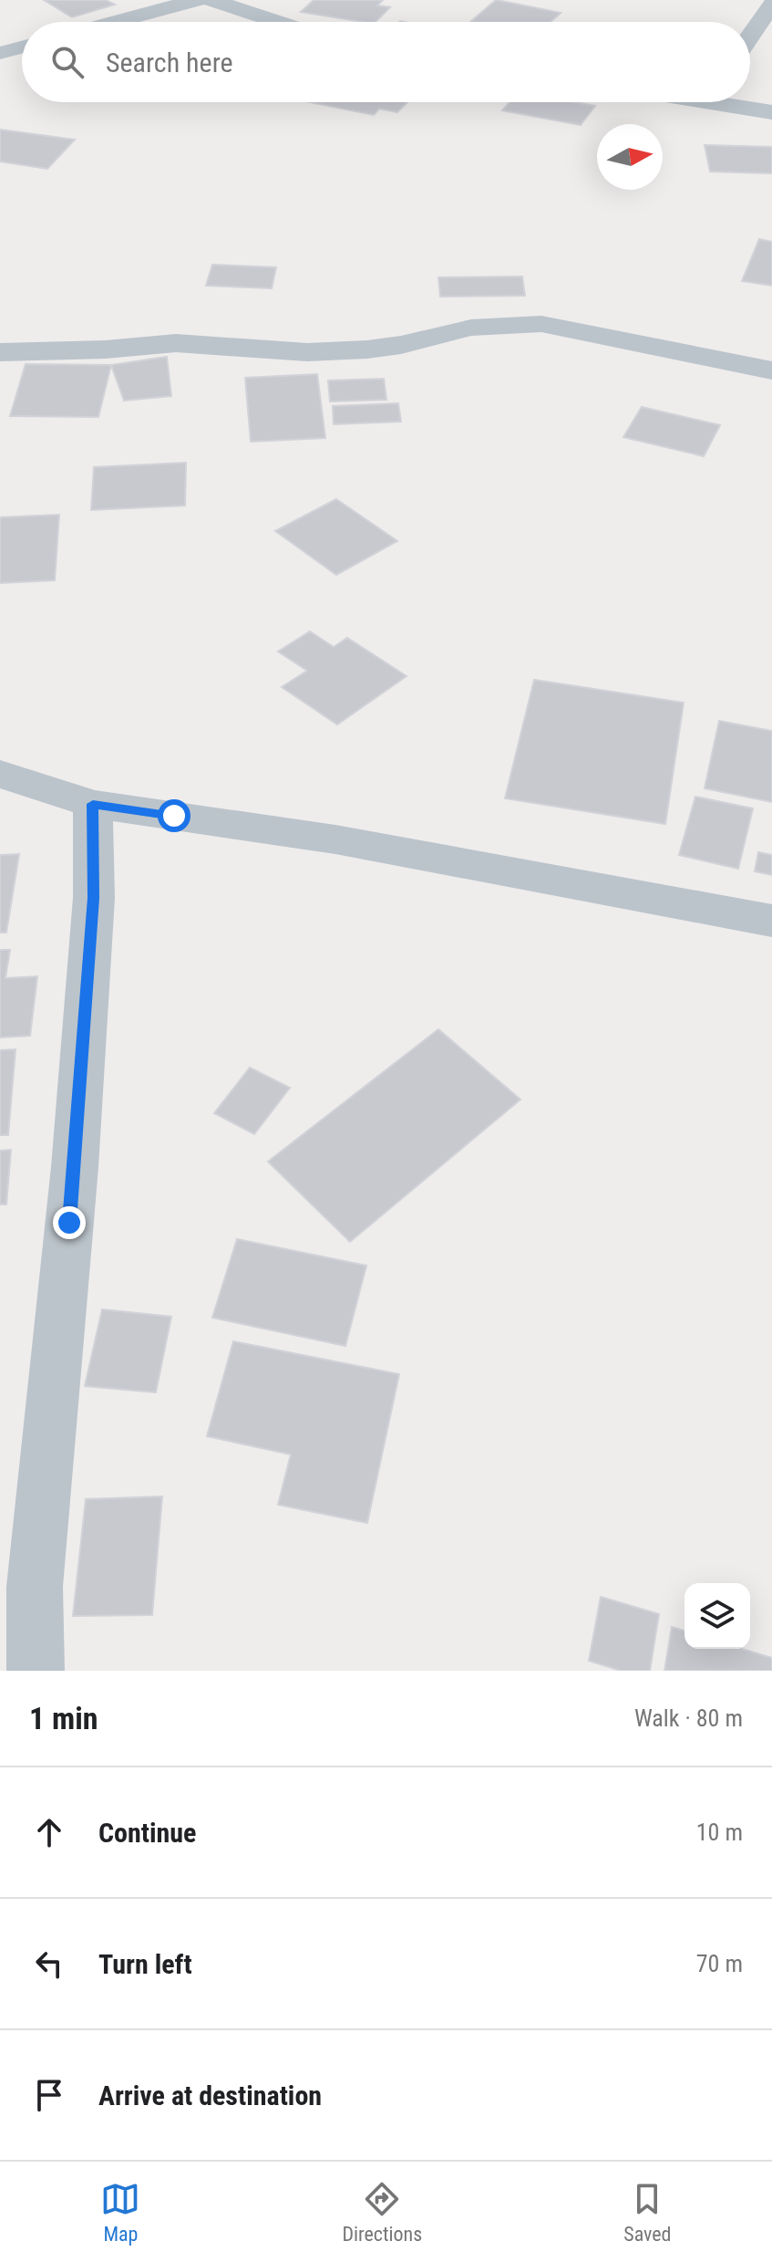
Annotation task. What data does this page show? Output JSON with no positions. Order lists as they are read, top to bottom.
{
  "north": "right",
  "page": {
    "search": "Search here",
    "heading": ["1 min", "Walk · 80 m"],
    "list": [
      ["Continue", "10 m"],
      ["Turn left", "70 m"],
      "Arrive at destination"
    ],
    "nav": ["Map", "Directions", "Saved"]
  }
}
